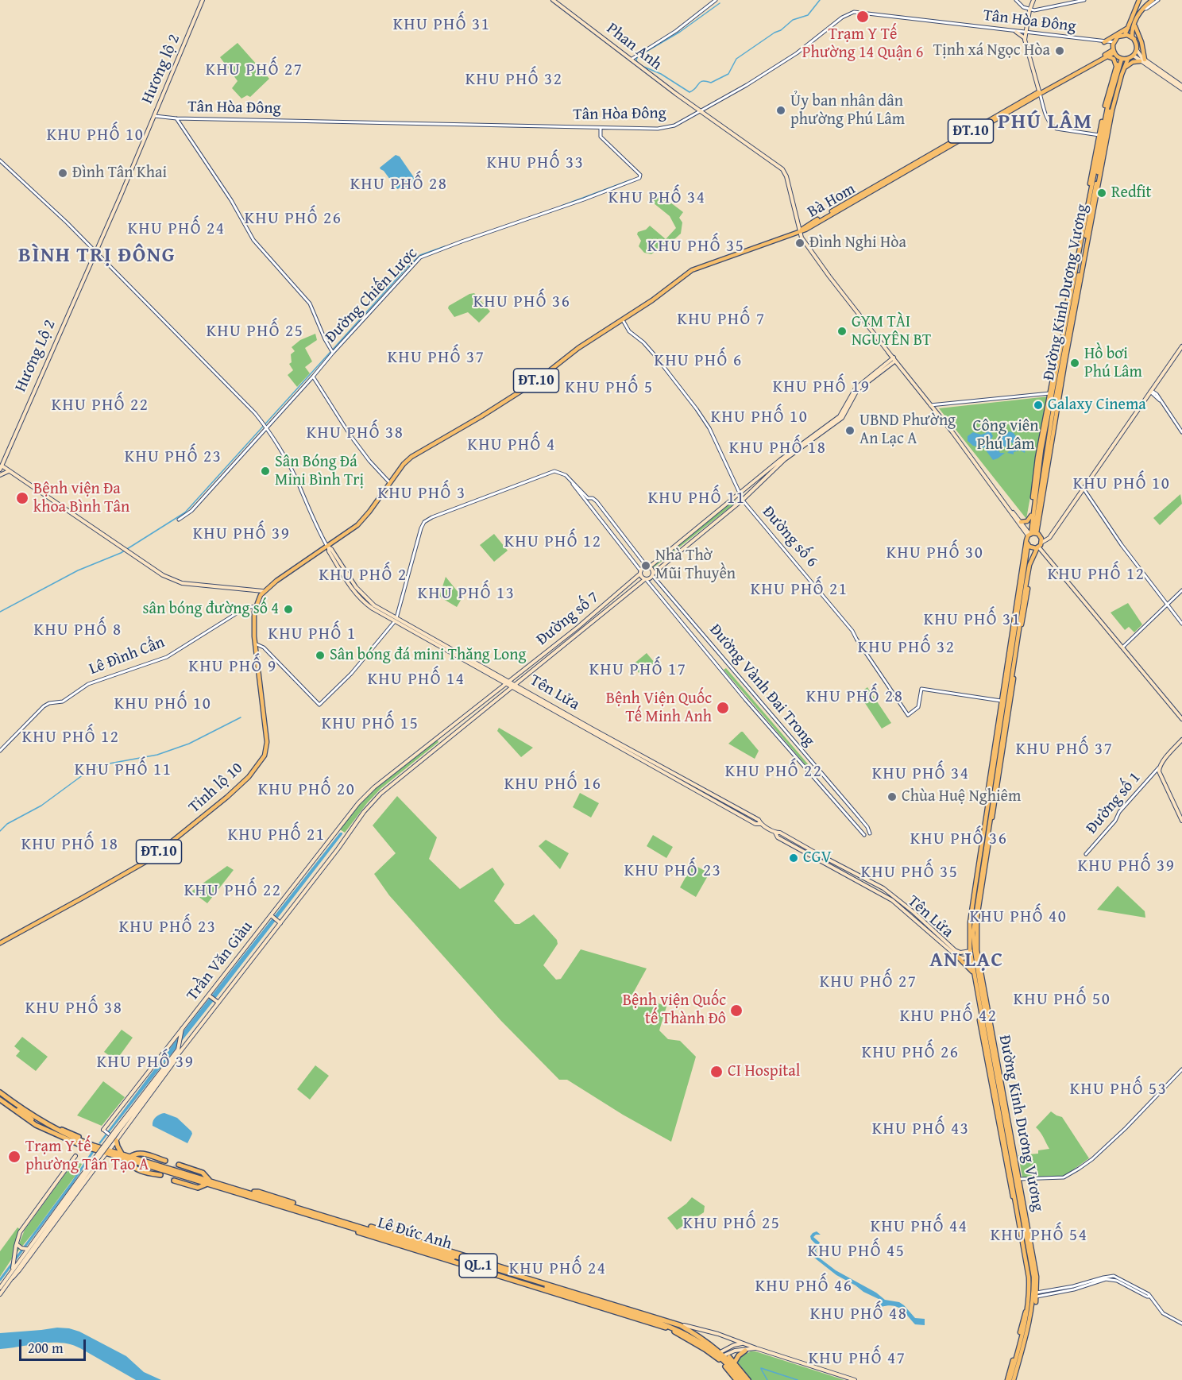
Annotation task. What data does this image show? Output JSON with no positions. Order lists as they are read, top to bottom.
{
  "streets": {
    "highway": ["Lê Đức Anh", "QL.1"],
    "main road": [
      "Phan Anh",
      "Hương lộ 2",
      "ĐT.10",
      "Bà Hom",
      "Đường Kinh Dương Vương",
      "Hương Lộ 2",
      "Đường số 7",
      "Tên Lửa",
      "Tỉnh lộ 10",
      "Trần Văn Giàu"
    ],
    "street": [
      "Tân Hòa Đông",
      "Đường Chiến Lược",
      "Đường số 6",
      "Lê Đình Cẩn",
      "Đường Vành Đai Trong",
      "Đường số 1"
    ]
  },
  "crossings": [
    ["Tân Hòa Đông", "Phan Anh"],
    ["Tân Hòa Đông", "Hương lộ 2"],
    ["Tân Hòa Đông", "Bà Hom"],
    ["Tân Hòa Đông", "Đường Kinh Dương Vương"],
    ["Tân Hòa Đông", "Đường Chiến Lược"],
    ["Phan Anh", "ĐT.10"],
    ["Phan Anh", "Bà Hom"],
    ["Hương lộ 2", "Hương Lộ 2"],
    ["ĐT.10", "Bà Hom"],
    ["ĐT.10", "Đường số 6"],
    ["ĐT.10", "Tỉnh lộ 10"],
    ["Bà Hom", "Đường Kinh Dương Vương"],
    ["Đường Kinh Dương Vương", "Đường số 6"],
    ["Đường Kinh Dương Vương", "Tên Lửa"],
    ["Đường số 6", "Tỉnh lộ 10"],
    ["Đường số 7", "Đường Vành Đai Trong"],
    ["Đường số 7", "Tên Lửa"],
    ["Đường số 7", "Trần Văn Giàu"],
    ["Lê Đình Cẩn", "Tỉnh lộ 10"],
    ["Tên Lửa", "Tỉnh lộ 10"],
    ["Tên Lửa", "Trần Văn Giàu"],
    ["Trần Văn Giàu", "Lê Đức Anh"]
  ],
  "districts": [
    "KHU PHỐ 31",
    "KHU PHỐ 27",
    "KHU PHỐ 32",
    "PHÚ LÂM",
    "KHU PHỐ 10",
    "KHU PHỐ 33",
    "KHU PHỐ 28",
    "KHU PHỐ 34",
    "KHU PHỐ 26",
    "KHU PHỐ 24",
    "KHU PHỐ 35",
    "BÌNH TRỊ ĐÔNG",
    "KHU PHỐ 36",
    "KHU PHỐ 7",
    "KHU PHỐ 25",
    "KHU PHỐ 37",
    "KHU PHỐ 6",
    "KHU PHỐ 19",
    "KHU PHỐ 5",
    "KHU PHỐ 22",
    "KHU PHỐ 10",
    "KHU PHỐ 38",
    "KHU PHỐ 4",
    "KHU PHỐ 18",
    "KHU PHỐ 23",
    "KHU PHỐ 10",
    "KHU PHỐ 3",
    "KHU PHỐ 11",
    "KHU PHỐ 39",
    "KHU PHỐ 12",
    "KHU PHỐ 30",
    "KHU PHỐ 12",
    "KHU PHỐ 2",
    "KHU PHỐ 21",
    "KHU PHỐ 13",
    "KHU PHỐ 31",
    "KHU PHỐ 8",
    "KHU PHỐ 1",
    "KHU PHỐ 32",
    "KHU PHỐ 9",
    "KHU PHỐ 17",
    "KHU PHỐ 14",
    "KHU PHỐ 28",
    "KHU PHỐ 10",
    "KHU PHỐ 15",
    "KHU PHỐ 12",
    "KHU PHỐ 37",
    "KHU PHỐ 11",
    "KHU PHỐ 22",
    "KHU PHỐ 34",
    "KHU PHỐ 16",
    "KHU PHỐ 20",
    "KHU PHỐ 21",
    "KHU PHỐ 36",
    "KHU PHỐ 18",
    "KHU PHỐ 39",
    "KHU PHỐ 23",
    "KHU PHỐ 35",
    "KHU PHỐ 22",
    "KHU PHỐ 40",
    "KHU PHỐ 23",
    "AN LẠC",
    "KHU PHỐ 27",
    "KHU PHỐ 50",
    "KHU PHỐ 38",
    "KHU PHỐ 42",
    "KHU PHỐ 26",
    "KHU PHỐ 39",
    "KHU PHỐ 53",
    "KHU PHỐ 43",
    "KHU PHỐ 25",
    "KHU PHỐ 44",
    "KHU PHỐ 54",
    "KHU PHỐ 45",
    "KHU PHỐ 24",
    "KHU PHỐ 46",
    "KHU PHỐ 48",
    "KHU PHỐ 47"
  ],
  "parks": ["Công viên Phú Lâm"],
  "places": [
    "Trạm Y Tế Phường 14 Quận 6",
    "Tịnh xá Ngọc Hòa",
    "Ủy ban nhân dân phường Phú Lâm",
    "Đình Tân Khai",
    "Redfit",
    "Đình Nghi Hòa",
    "GYM TÀI NGUYÊN BT",
    "Hồ bơi Phú Lâm",
    "Galaxy Cinema",
    "UBND Phường An Lạc A",
    "Sân Bóng Đá Mini Bình Trị",
    "Bệnh viện Đa khoa Bình Tân",
    "Nhà Thờ Mũi Thuyền",
    "sân bóng đường số 4",
    "Sân bóng đá mini Thăng Long",
    "Bệnh Viện Quốc Tế Minh Anh",
    "Chùa Huệ Nghiêm",
    "CGV",
    "Bệnh viện Quốc tế Thành Đô",
    "CI Hospital",
    "Trạm Y tế phường Tân Tạo A"
  ],
  "scale_bar": "200 m"
}
